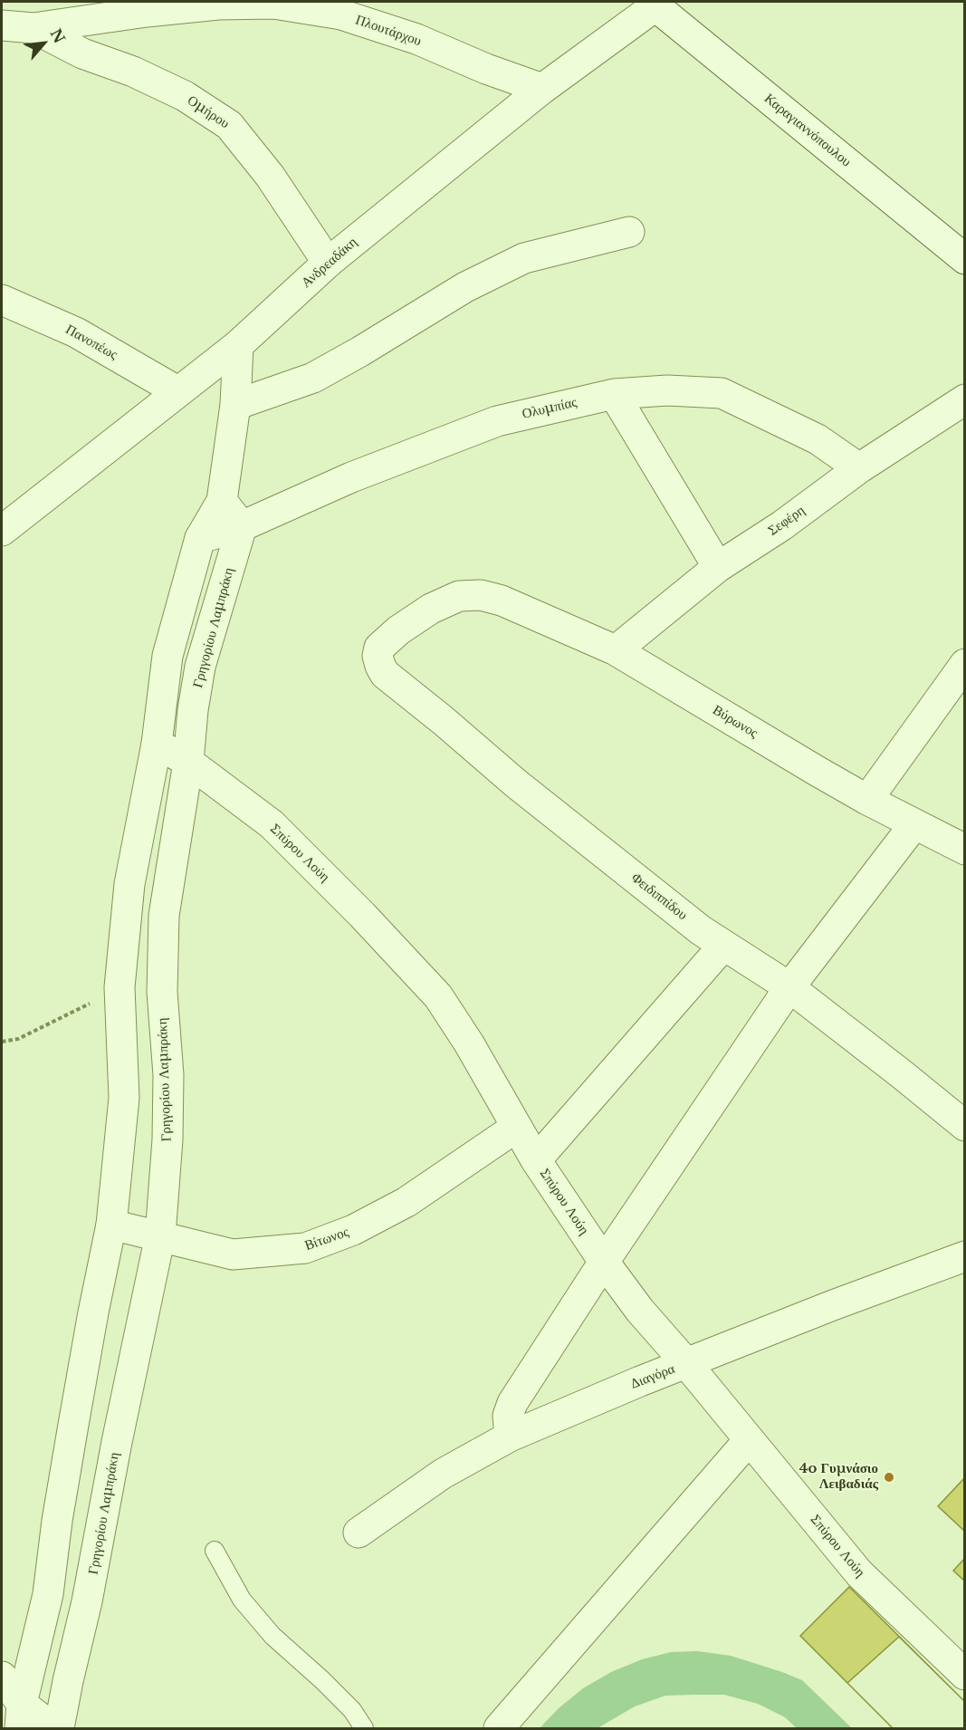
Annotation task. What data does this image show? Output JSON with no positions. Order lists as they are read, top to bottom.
{
  "streets": {
    "street": [
      "Πλουτάρχου",
      "Ομήρου",
      "Καραγιαννόπουλου",
      "Ανδρεαδάκη",
      "Πανοπέως",
      "Ολυμπίας",
      "Σεφέρη",
      "Γρηγορίου Λαμπράκη",
      "Βύρωνος",
      "Σπύρου Λούη",
      "Φειδιππίδου",
      "Βίτωνος",
      "Διαγόρα"
    ]
  },
  "crossings": [
    ["Πλουτάρχου", "Ομήρου"],
    ["Πλουτάρχου", "Ανδρεαδάκη"],
    ["Ομήρου", "Ανδρεαδάκη"],
    ["Καραγιαννόπουλου", "Ανδρεαδάκη"],
    ["Ανδρεαδάκη", "Πανοπέως"],
    ["Ολυμπίας", "Σεφέρη"],
    ["Ολυμπίας", "Γρηγορίου Λαμπράκη"],
    ["Σεφέρη", "Βύρωνος"],
    ["Γρηγορίου Λαμπράκη", "Σπύρου Λούη"],
    ["Γρηγορίου Λαμπράκη", "Βίτωνος"],
    ["Βύρωνος", "Φειδιππίδου"],
    ["Σπύρου Λούη", "Βίτωνος"],
    ["Σπύρου Λούη", "Διαγόρα"]
  ],
  "places": ["4o Γυμνάσιο Λειβαδιάς"],
  "north": "top right"
}
